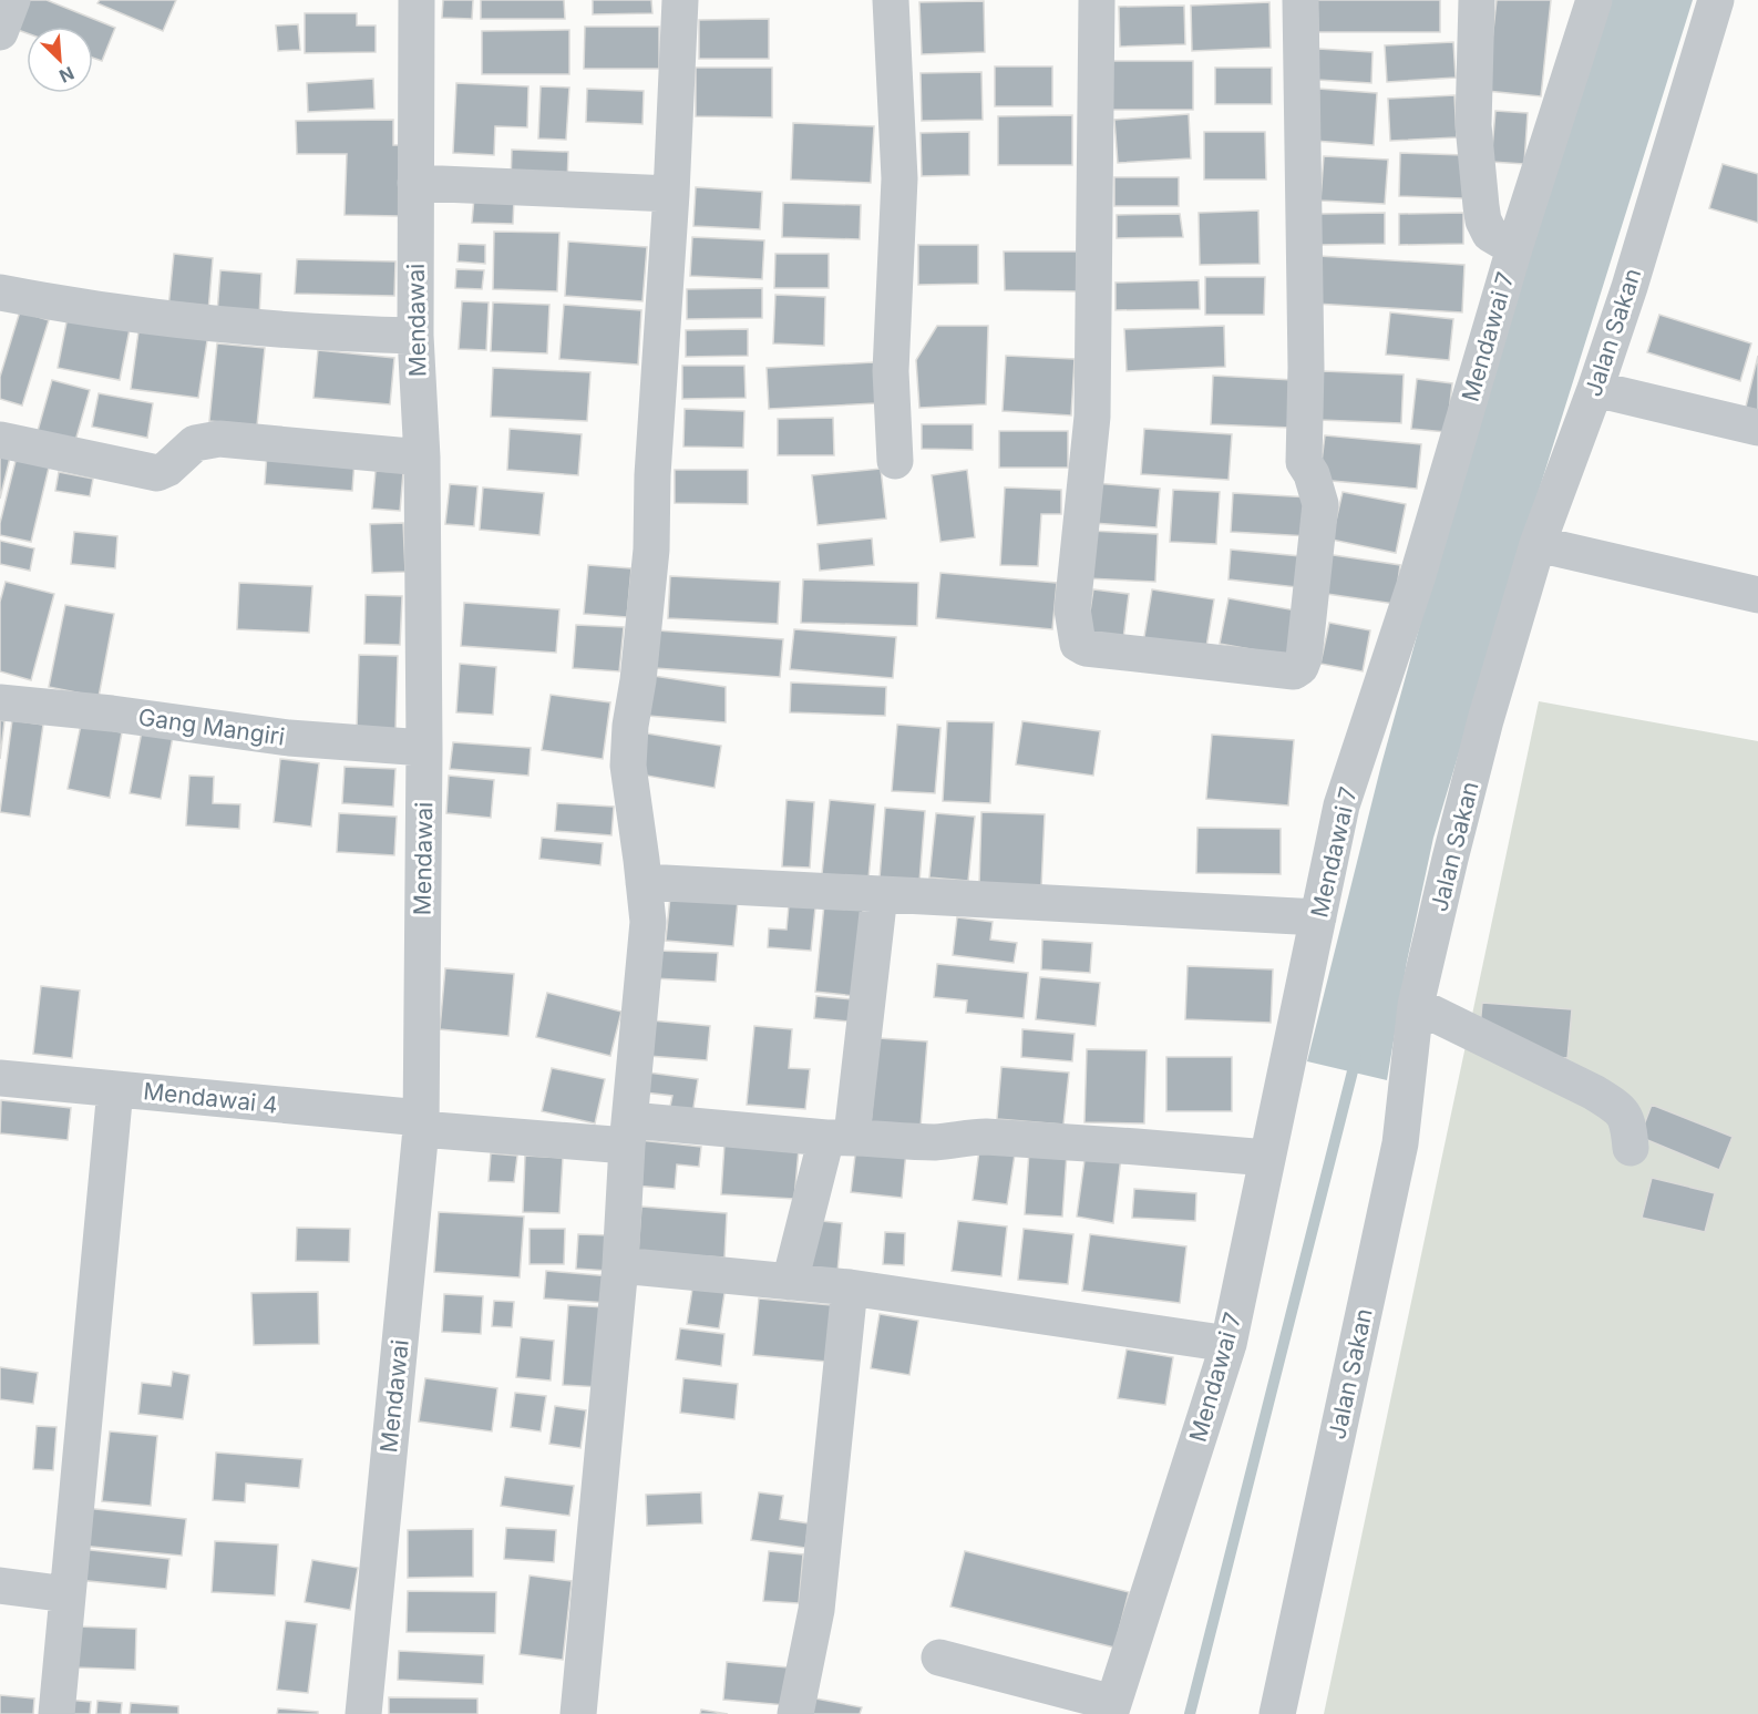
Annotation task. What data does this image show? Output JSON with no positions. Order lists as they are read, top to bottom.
{
  "streets": {
    "street": [
      "Mendawai",
      "Jalan Sakan",
      "Mendawai 7",
      "Gang Mangiri",
      "Mendawai 4"
    ]
  },
  "crossings": [
    ["Mendawai", "Gang Mangiri"],
    ["Mendawai", "Mendawai 4"],
    ["Mendawai 7", "Mendawai 4"]
  ],
  "north": "bottom right"
}
